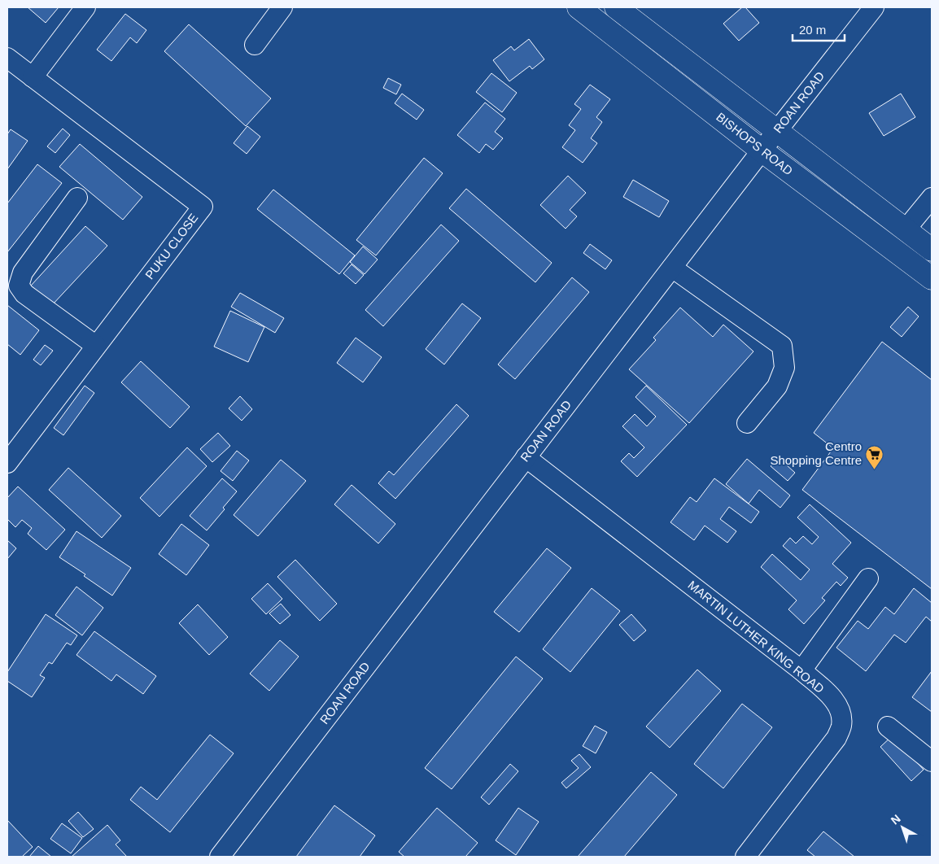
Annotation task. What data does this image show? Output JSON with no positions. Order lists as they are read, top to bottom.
{
  "streets": {
    "main road": ["BISHOPS ROAD"],
    "street": ["ROAN ROAD", "PUKU CLOSE", "MARTIN LUTHER KING ROAD"]
  },
  "crossings": [
    ["ROAN ROAD", "BISHOPS ROAD"],
    ["ROAN ROAD", "MARTIN LUTHER KING ROAD"]
  ],
  "places": {
    "supermarket": ["Centro Shopping Centre"]
  },
  "scale_bar": "20 m",
  "north": "top left"
}
